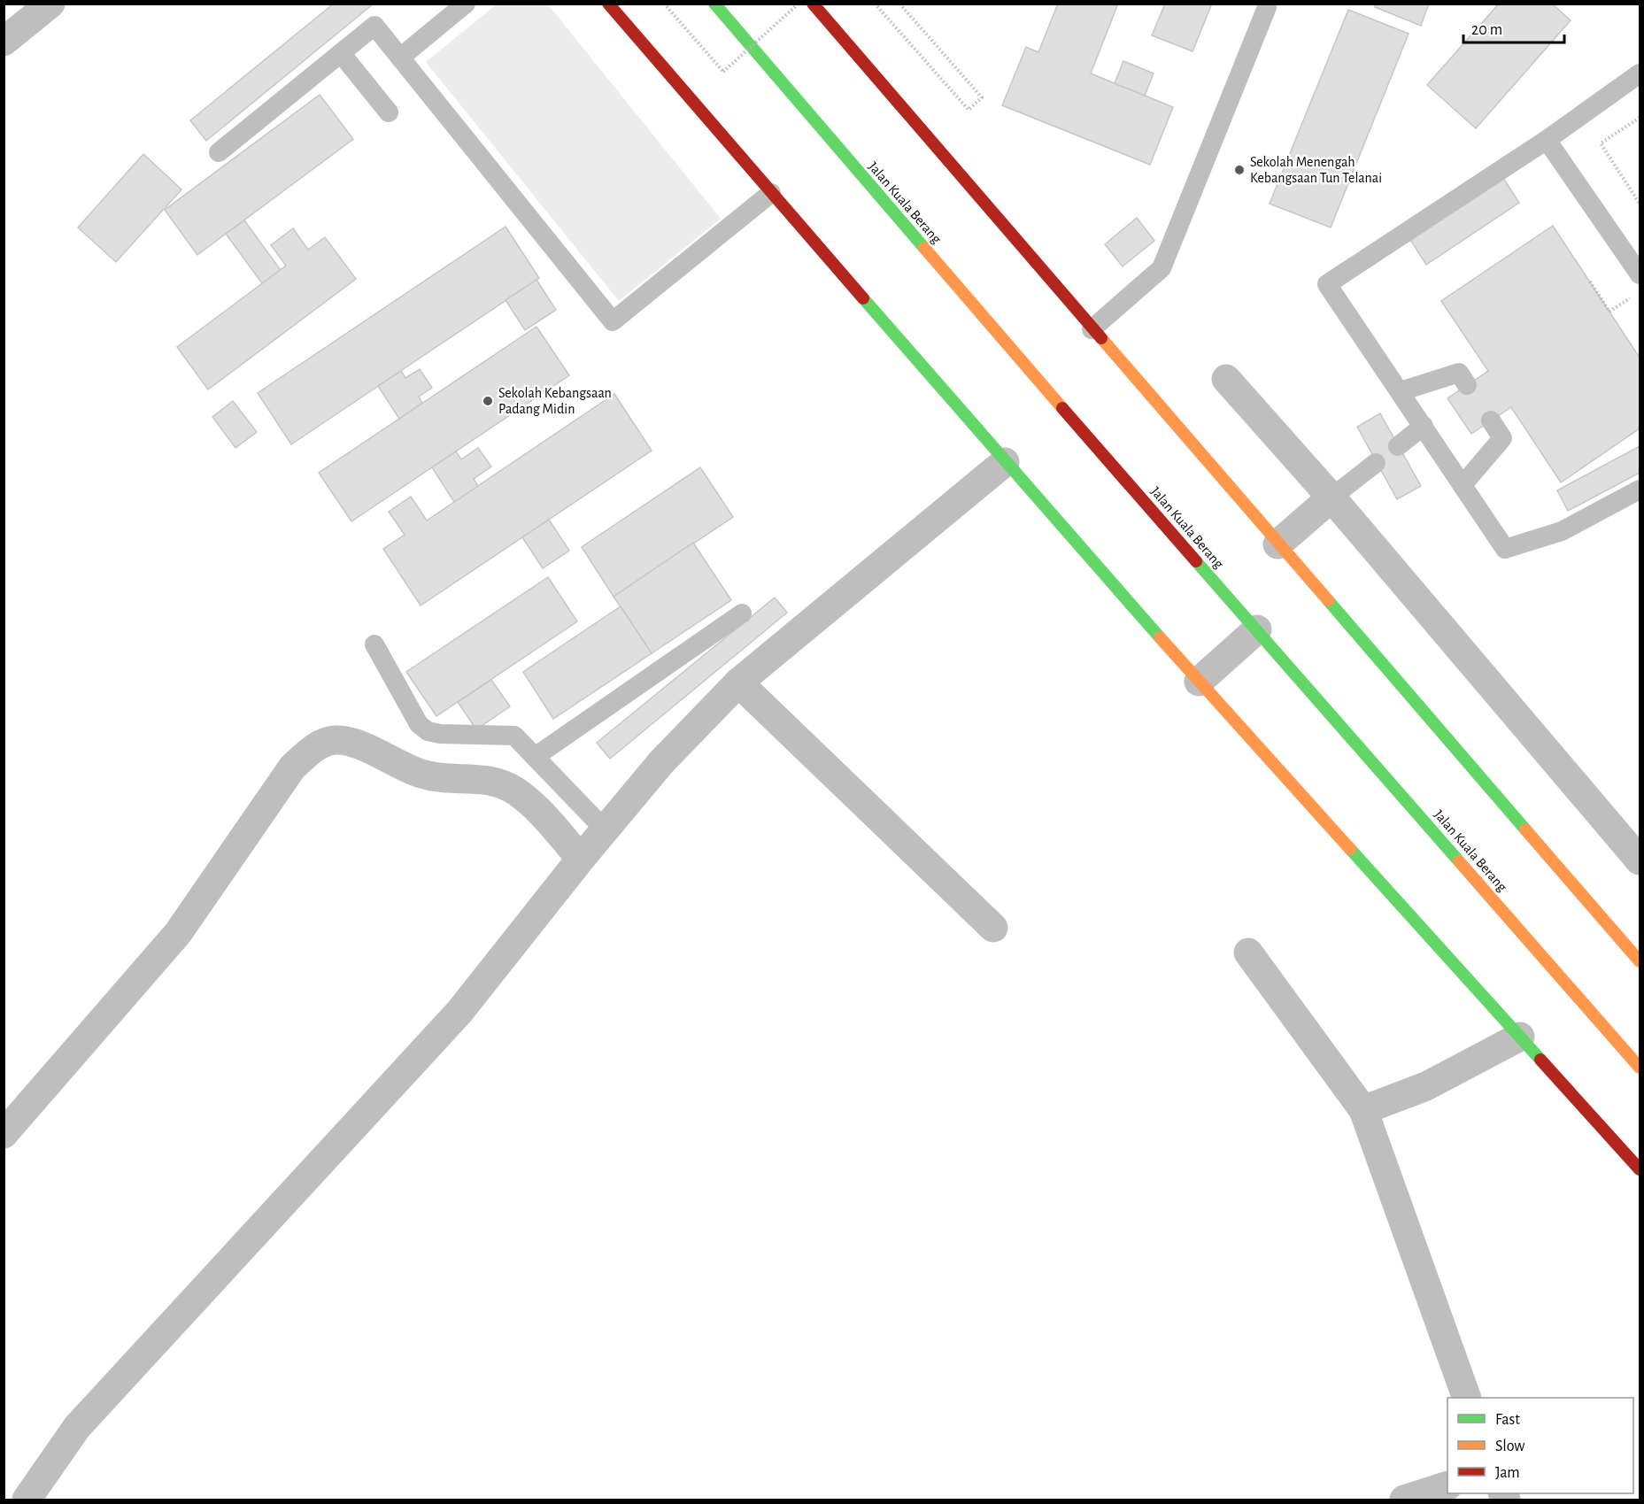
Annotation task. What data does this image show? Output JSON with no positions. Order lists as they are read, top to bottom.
{
  "streets": {
    "main road": ["Jalan Kuala Berang"]
  },
  "places": ["Sekolah Menengah Kebangsaan Tun Telanai", "Sekolah Kebangsaan Padang Midin"],
  "legend": ["Fast", "Slow", "Jam"],
  "scale_bar": "20 m"
}
